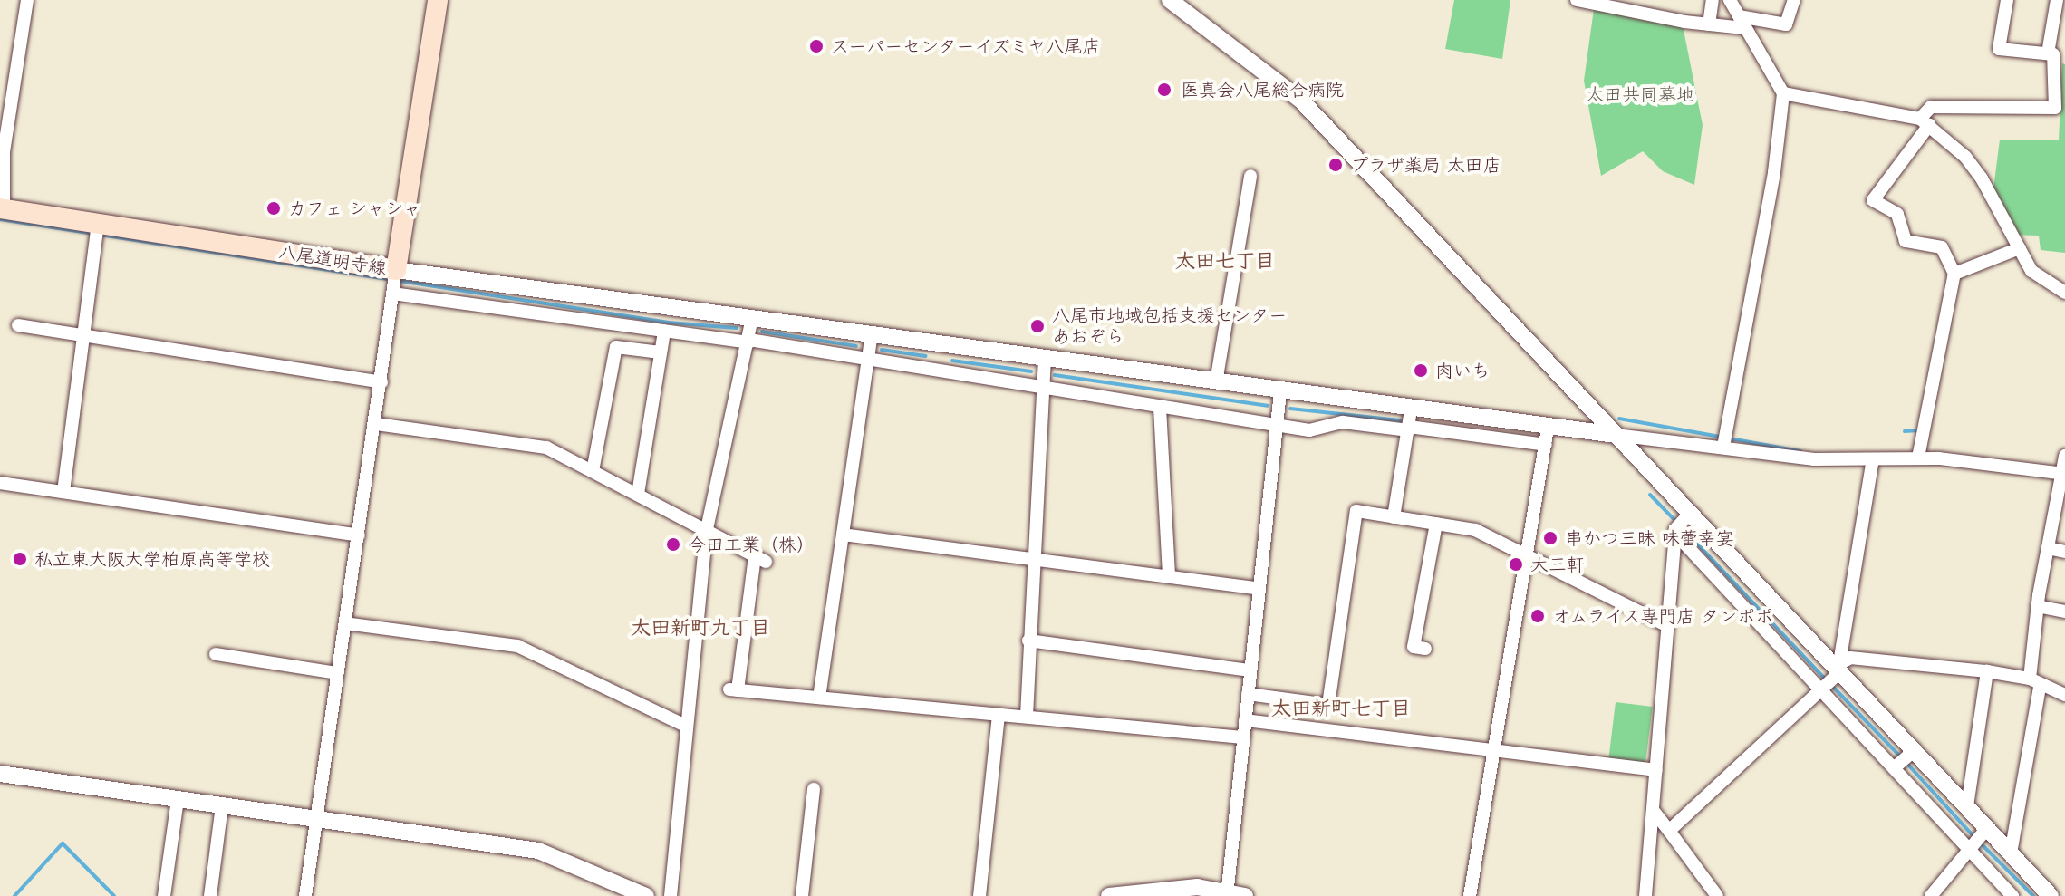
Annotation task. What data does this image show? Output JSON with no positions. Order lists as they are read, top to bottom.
{
  "streets": {
    "main road": ["八尾道明寺線"]
  },
  "districts": ["太田七丁目", "太田新町九丁目", "太田新町七丁目"],
  "parks": ["太田共同墓地"],
  "places": [
    "スーパーセンターイズミヤ八尾店",
    "医真会八尾総合病院",
    "プラザ薬局 太田店",
    "カフェ シャシャ",
    "八尾市地域包括支援センター あおぞら",
    "肉いち",
    "串かつ三昧 味蕾幸宴",
    "今田工業（株）",
    "私立東大阪大学柏原高等学校",
    "大三軒",
    "オムライス専門店 タンポポ"
  ]
}
